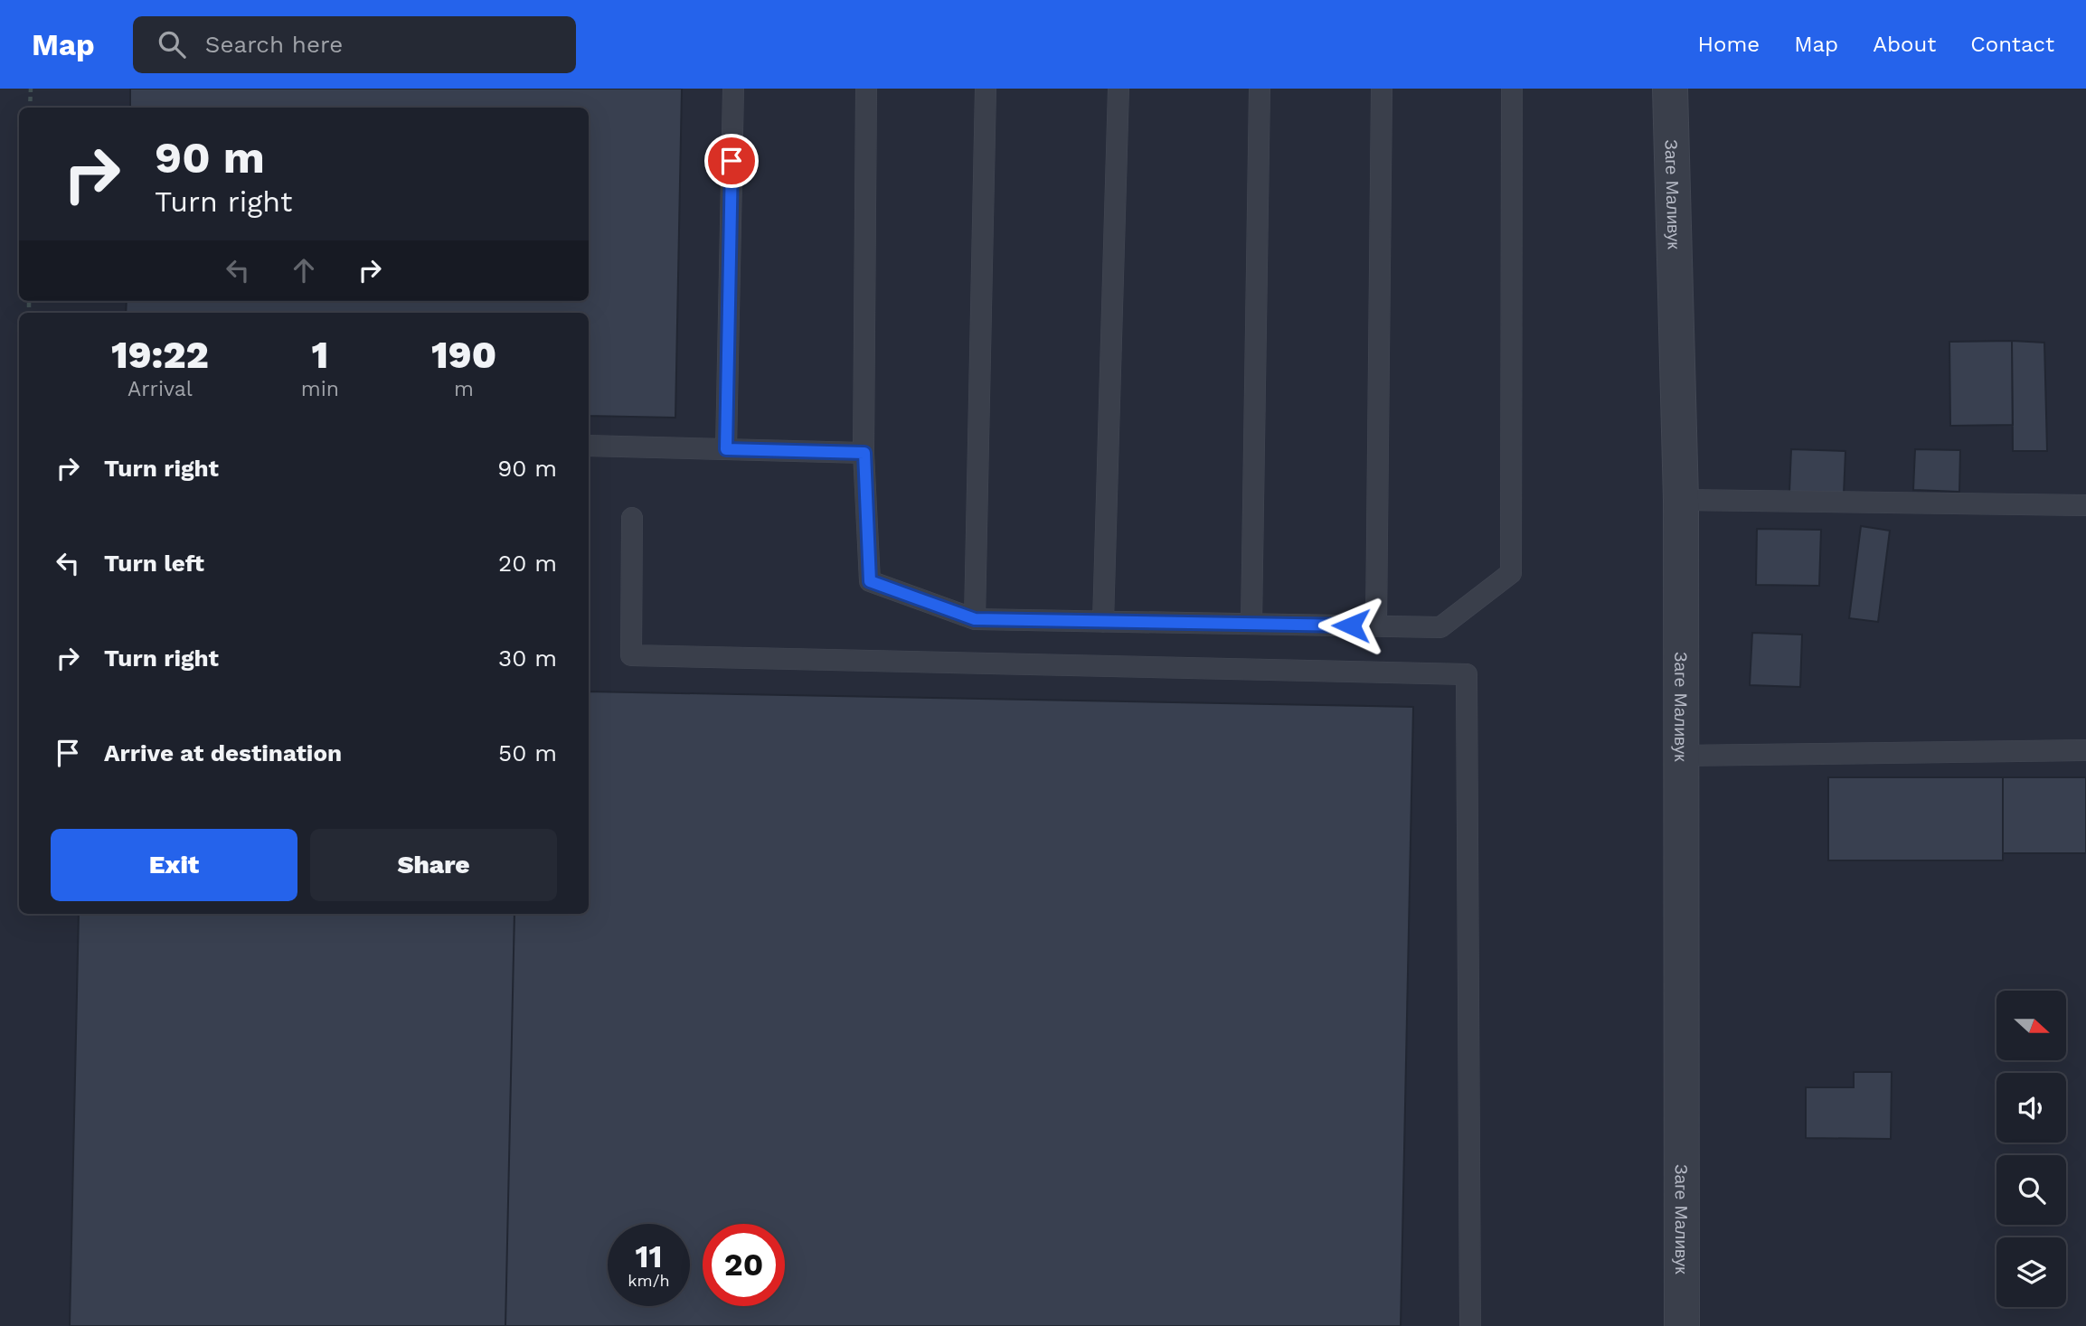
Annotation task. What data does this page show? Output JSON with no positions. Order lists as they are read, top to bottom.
{
  "streets": {
    "street": ["Заге Маливук"]
  },
  "north": "right",
  "page": {
    "header": "Map",
    "search": "Search here",
    "nav": [
      "Home",
      "Map",
      "About",
      "Contact"
    ],
    "turn": ["90 m", "Turn right"],
    "eta": [
      "19:22",
      "Arrival",
      "1",
      "min",
      "190",
      "m"
    ],
    "list": [
      {
        "name": "Turn right",
        "value": "90 m"
      },
      {
        "name": "Turn left",
        "value": "20 m"
      },
      {
        "name": "Turn right",
        "value": "30 m"
      },
      {
        "name": "Arrive at destination",
        "value": "50 m"
      }
    ],
    "buttons": ["Exit", "Share"],
    "speed": "11 km/h",
    "limit": "20"
  }
}
